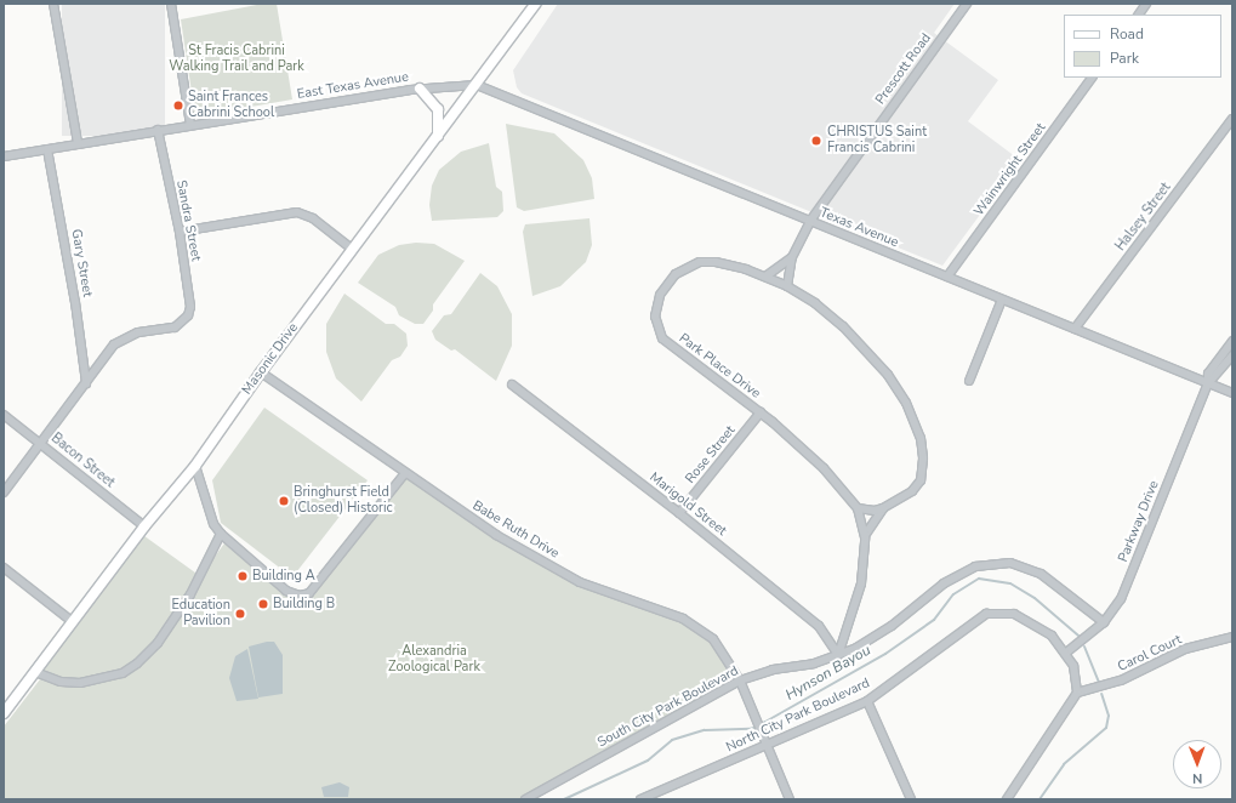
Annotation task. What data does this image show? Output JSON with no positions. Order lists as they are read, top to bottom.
{
  "streets": {
    "main road": ["Masonic Drive"],
    "street": [
      "Prescott Road",
      "East Texas Avenue",
      "Wainwright Street",
      "Halsey Street",
      "Sandra Street",
      "Texas Avenue",
      "Gary Street",
      "Park Place Drive",
      "Rose Street",
      "Bacon Street",
      "Marigold Street",
      "Parkway Drive",
      "Babe Ruth Drive",
      "Carol Court",
      "South City Park Boulevard",
      "North City Park Boulevard"
    ]
  },
  "crossings": [
    ["Prescott Road", "Texas Avenue"],
    ["East Texas Avenue", "Sandra Street"],
    ["East Texas Avenue", "Texas Avenue"],
    ["East Texas Avenue", "Gary Street"],
    ["East Texas Avenue", "Masonic Drive"],
    ["Wainwright Street", "Texas Avenue"],
    ["Halsey Street", "Texas Avenue"],
    ["Sandra Street", "Gary Street"],
    ["Texas Avenue", "Masonic Drive"],
    ["Texas Avenue", "Parkway Drive"],
    ["Masonic Drive", "Bacon Street"],
    ["Masonic Drive", "Babe Ruth Drive"],
    ["Park Place Drive", "Rose Street"],
    ["Rose Street", "Marigold Street"],
    ["Marigold Street", "South City Park Boulevard"],
    ["Parkway Drive", "South City Park Boulevard"],
    ["Parkway Drive", "North City Park Boulevard"],
    ["Babe Ruth Drive", "South City Park Boulevard"],
    ["Babe Ruth Drive", "North City Park Boulevard"],
    ["Carol Court", "North City Park Boulevard"]
  ],
  "water": ["Hynson Bayou"],
  "parks": ["St Fracis Cabrini Walking Trail and Park", "Alexandria Zoological Park"],
  "places": [
    "Saint Frances Cabrini School",
    "CHRISTUS Saint Francis Cabrini",
    "Bringhurst Field (Closed) Historic",
    "Building A",
    "Building B",
    "Education Pavilion"
  ],
  "legend": ["Road", "Park"],
  "north": "bottom"
}
